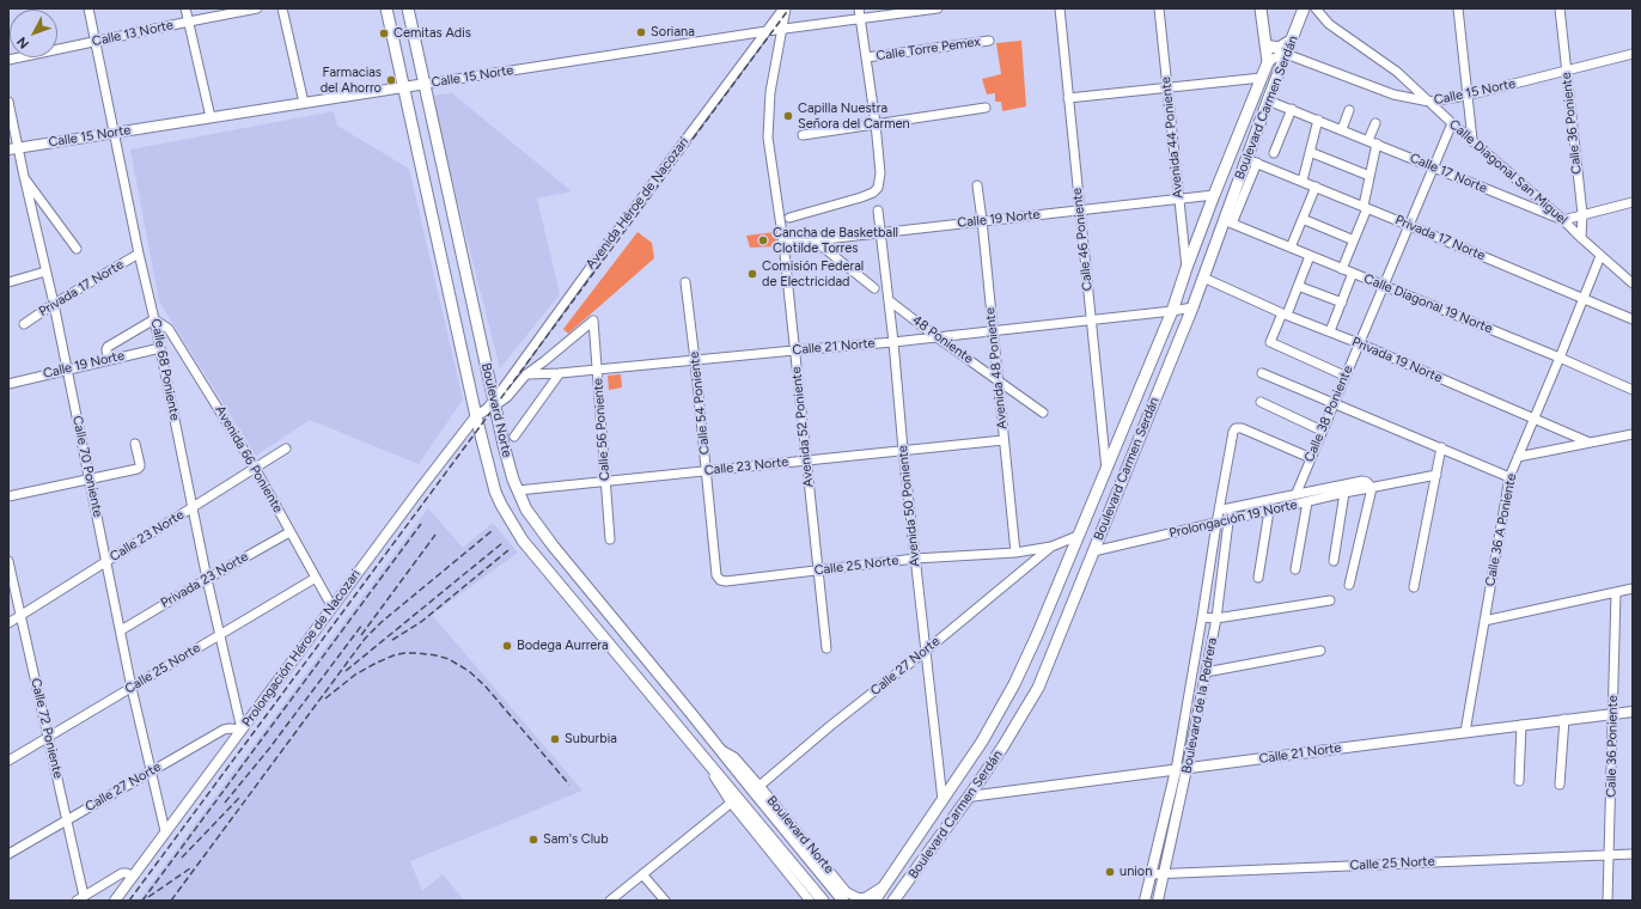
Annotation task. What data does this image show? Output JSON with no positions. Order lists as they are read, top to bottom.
{
  "streets": {
    "main road": ["Boulevard Carmen Serdán", "Boulevard Norte"],
    "street": [
      "Calle 13 Norte",
      "Calle Torre Pemex",
      "Calle 15 Norte",
      "Calle 36 Poniente",
      "Avenida 44 Poniente",
      "Calle Diagonal San Miguel",
      "Calle 17 Norte",
      "Avenida Héroe de Nacozari",
      "Calle 19 Norte",
      "Privada 17 Norte",
      "Calle 46 Poniente",
      "Calle Diagonal 19 Norte",
      "48 Poniente",
      "Calle 21 Norte",
      "Privada 19 Norte",
      "Avenida 48 Poniente",
      "Calle 68 Poniente",
      "Calle 54 Poniente",
      "Calle 38 Poniente",
      "Avenida 52 Poniente",
      "Calle 56 Poniente",
      "Avenida 66 Poniente",
      "Calle 70 Poniente",
      "Calle 23 Norte",
      "Avenida 50 Poniente",
      "Prolongación 19 Norte",
      "Calle 36 A Poniente",
      "Calle 25 Norte",
      "Privada 23 Norte",
      "Prolongación Héroe de Nacozari",
      "Calle 27 Norte",
      "Boulevard de la Pedrera",
      "Calle 72 Poniente"
    ]
  },
  "crossings": [
    ["Calle 13 Norte", "Calle 68 Poniente"],
    ["Calle 15 Norte", "Boulevard Carmen Serdán"],
    ["Calle 15 Norte", "Calle 36 Poniente"],
    ["Calle 15 Norte", "Calle Diagonal San Miguel"],
    ["Calle 15 Norte", "Avenida Héroe de Nacozari"],
    ["Calle 15 Norte", "Calle 68 Poniente"],
    ["Calle 15 Norte", "Boulevard Norte"],
    ["Calle 15 Norte", "Avenida 52 Poniente"],
    ["Calle 15 Norte", "Calle 70 Poniente"],
    ["Boulevard Carmen Serdán", "Avenida 44 Poniente"],
    ["Boulevard Carmen Serdán", "Calle 17 Norte"],
    ["Boulevard Carmen Serdán", "Calle 19 Norte"],
    ["Boulevard Carmen Serdán", "Privada 17 Norte"],
    ["Boulevard Carmen Serdán", "Calle 46 Poniente"],
    ["Boulevard Carmen Serdán", "Calle Diagonal 19 Norte"],
    ["Boulevard Carmen Serdán", "Calle 21 Norte"],
    ["Boulevard Carmen Serdán", "Privada 19 Norte"],
    ["Boulevard Carmen Serdán", "Boulevard Norte"],
    ["Boulevard Carmen Serdán", "Avenida 50 Poniente"],
    ["Boulevard Carmen Serdán", "Prolongación 19 Norte"],
    ["Boulevard Carmen Serdán", "Calle 25 Norte"],
    ["Calle 36 Poniente", "Calle Diagonal San Miguel"],
    ["Calle 36 Poniente", "Calle 21 Norte"],
    ["Calle 36 Poniente", "Calle 25 Norte"],
    ["Avenida 44 Poniente", "Calle 19 Norte"],
    ["Calle Diagonal San Miguel", "Calle 17 Norte"],
    ["Calle Diagonal San Miguel", "Calle 38 Poniente"],
    ["Calle Diagonal San Miguel", "Calle 36 A Poniente"],
    ["Calle 17 Norte", "Calle 38 Poniente"],
    ["Avenida Héroe de Nacozari", "Boulevard Norte"],
    ["Avenida Héroe de Nacozari", "Avenida 52 Poniente"],
    ["Avenida Héroe de Nacozari", "Prolongación Héroe de Nacozari"],
    ["Calle 19 Norte", "Calle 46 Poniente"],
    ["Calle 19 Norte", "Avenida 48 Poniente"],
    ["Calle 19 Norte", "Calle 68 Poniente"],
    ["Calle 19 Norte", "Avenida 52 Poniente"],
    ["Calle 19 Norte", "Calle 70 Poniente"],
    ["Calle 19 Norte", "Avenida 50 Poniente"],
    ["Privada 17 Norte", "Calle 68 Poniente"],
    ["Privada 17 Norte", "Calle 38 Poniente"],
    ["Privada 17 Norte", "Calle 70 Poniente"],
    ["Privada 17 Norte", "Calle 36 A Poniente"],
    ["Calle 46 Poniente", "Calle 21 Norte"],
    ["Calle Diagonal 19 Norte", "Calle 38 Poniente"],
    ["Calle Diagonal 19 Norte", "Calle 36 A Poniente"],
    ["48 Poniente", "Calle 21 Norte"],
    ["48 Poniente", "Avenida 48 Poniente"],
    ["48 Poniente", "Avenida 50 Poniente"],
    ["Calle 21 Norte", "Avenida 48 Poniente"],
    ["Calle 21 Norte", "Calle 54 Poniente"],
    ["Calle 21 Norte", "Avenida 52 Poniente"],
    ["Calle 21 Norte", "Calle 56 Poniente"],
    ["Calle 21 Norte", "Avenida 50 Poniente"],
    ["Calle 21 Norte", "Calle 36 A Poniente"],
    ["Calle 21 Norte", "Boulevard de la Pedrera"],
    ["Privada 19 Norte", "Calle 38 Poniente"],
    ["Privada 19 Norte", "Calle 36 A Poniente"],
    ["Avenida 48 Poniente", "Calle 23 Norte"],
    ["Avenida 48 Poniente", "Calle 25 Norte"],
    ["Calle 68 Poniente", "Avenida 66 Poniente"],
    ["Calle 68 Poniente", "Calle 23 Norte"],
    ["Calle 68 Poniente", "Calle 25 Norte"],
    ["Calle 68 Poniente", "Privada 23 Norte"],
    ["Calle 68 Poniente", "Prolongación Héroe de Nacozari"],
    ["Calle 68 Poniente", "Calle 27 Norte"],
    ["Calle 54 Poniente", "Calle 23 Norte"],
    ["Calle 54 Poniente", "Calle 25 Norte"],
    ["Boulevard Norte", "Calle 23 Norte"],
    ["Boulevard Norte", "Prolongación Héroe de Nacozari"],
    ["Boulevard Norte", "Calle 27 Norte"],
    ["Calle 38 Poniente", "Prolongación 19 Norte"],
    ["Calle 38 Poniente", "Boulevard de la Pedrera"],
    ["Avenida 52 Poniente", "Calle 23 Norte"],
    ["Avenida 52 Poniente", "Calle 25 Norte"],
    ["Calle 56 Poniente", "Calle 23 Norte"],
    ["Avenida 66 Poniente", "Calle 23 Norte"],
    ["Avenida 66 Poniente", "Calle 25 Norte"],
    ["Avenida 66 Poniente", "Privada 23 Norte"],
    ["Avenida 66 Poniente", "Prolongación Héroe de Nacozari"],
    ["Calle 70 Poniente", "Calle 23 Norte"],
    ["Calle 70 Poniente", "Calle 25 Norte"],
    ["Calle 70 Poniente", "Privada 23 Norte"],
    ["Calle 70 Poniente", "Prolongación Héroe de Nacozari"],
    ["Calle 70 Poniente", "Calle 27 Norte"],
    ["Calle 23 Norte", "Avenida 50 Poniente"],
    ["Calle 23 Norte", "Calle 72 Poniente"],
    ["Avenida 50 Poniente", "Calle 25 Norte"],
    ["Avenida 50 Poniente", "Calle 27 Norte"],
    ["Prolongación 19 Norte", "Boulevard de la Pedrera"],
    ["Calle 25 Norte", "Calle 27 Norte"],
    ["Calle 25 Norte", "Boulevard de la Pedrera"],
    ["Calle 25 Norte", "Calle 72 Poniente"],
    ["Prolongación Héroe de Nacozari", "Calle 27 Norte"],
    ["Calle 27 Norte", "Calle 72 Poniente"]
  ],
  "places": [
    "Soriana",
    "Cemitas Adis",
    "Farmacias del Ahorro",
    "Capilla Nuestra Señora del Carmen",
    "Cancha de Basketball Clotilde Torres",
    "Comisión Federal de Electricidad",
    "Bodega Aurrera",
    "Suburbia",
    "Sam's Club",
    "union"
  ],
  "north": "bottom left"
}
